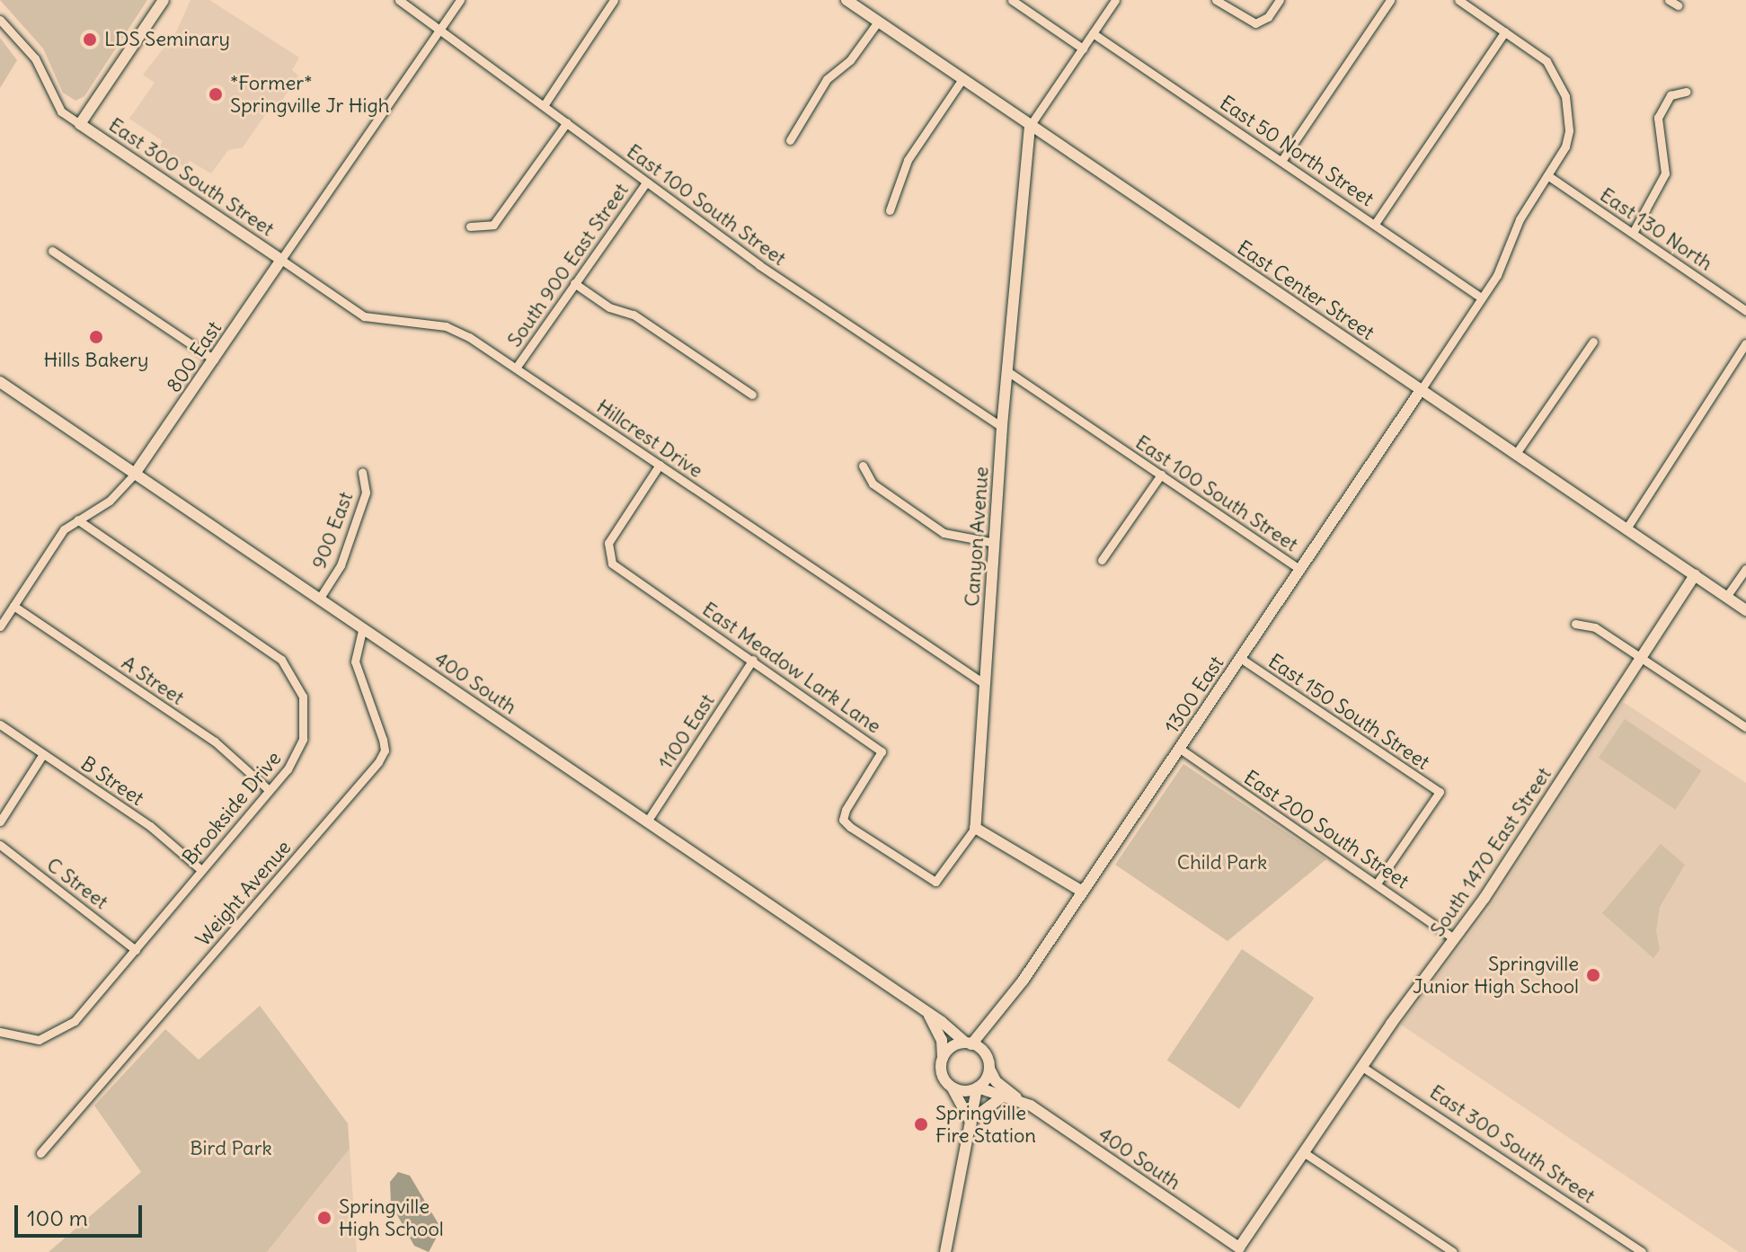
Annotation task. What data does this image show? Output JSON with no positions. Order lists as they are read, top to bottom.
{
  "streets": {
    "street": [
      "East 50 North Street",
      "East 300 South Street",
      "East 100 South Street",
      "East 130 North",
      "South 900 East Street",
      "East Center Street",
      "800 East",
      "Hillcrest Drive",
      "900 East",
      "Canyon Avenue",
      "East Meadow Lark Lane",
      "A Street",
      "400 South",
      "1300 East",
      "East 150 South Street",
      "1100 East",
      "B Street",
      "Brookside Drive",
      "East 200 South Street",
      "South 1470 East Street",
      "C Street",
      "Weight Avenue"
    ]
  },
  "crossings": [
    ["East 300 South Street", "800 East"],
    ["East 300 South Street", "Hillcrest Drive"],
    ["East 300 South Street", "South 1470 East Street"],
    ["East 100 South Street", "South 900 East Street"],
    ["East 100 South Street", "Canyon Avenue"],
    ["East 100 South Street", "1300 East"],
    ["South 900 East Street", "Hillcrest Drive"],
    ["East Center Street", "Canyon Avenue"],
    ["East Center Street", "1300 East"],
    ["East Center Street", "South 1470 East Street"],
    ["800 East", "Hillcrest Drive"],
    ["800 East", "400 South"],
    ["Hillcrest Drive", "Canyon Avenue"],
    ["Hillcrest Drive", "East Meadow Lark Lane"],
    ["900 East", "400 South"],
    ["Canyon Avenue", "East Meadow Lark Lane"],
    ["East Meadow Lark Lane", "1100 East"],
    ["A Street", "Brookside Drive"],
    ["400 South", "1300 East"],
    ["400 South", "1100 East"],
    ["400 South", "South 1470 East Street"],
    ["400 South", "Weight Avenue"],
    ["1300 East", "East 150 South Street"],
    ["1300 East", "East 200 South Street"],
    ["East 150 South Street", "East 200 South Street"],
    ["B Street", "Brookside Drive"],
    ["Brookside Drive", "C Street"],
    ["East 200 South Street", "South 1470 East Street"]
  ],
  "parks": ["Child Park", "Bird Park"],
  "places": [
    "LDS Seminary",
    "*Former* Springville Jr High",
    "Hills Bakery",
    "Springville Junior High School",
    "Springville Fire Station",
    "Springville High School"
  ],
  "scale_bar": "100 m"
}
